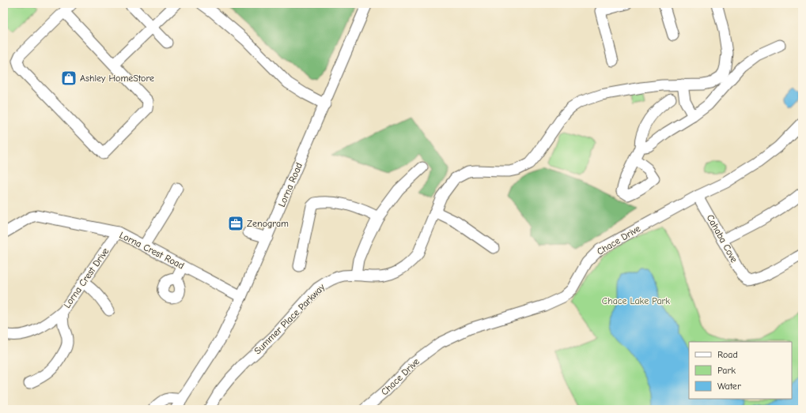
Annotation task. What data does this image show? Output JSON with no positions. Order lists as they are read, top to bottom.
{
  "streets": {
    "street": [
      "Lorna Road",
      "Cahaba Cove",
      "Chace Drive",
      "Lorna Crest Road",
      "Lorna Crest Drive",
      "Summer Place Parkway"
    ]
  },
  "crossings": [
    ["Lorna Road", "Lorna Crest Road"],
    ["Cahaba Cove", "Chace Drive"],
    ["Lorna Crest Road", "Lorna Crest Drive"]
  ],
  "parks": ["Chace Lake Park"],
  "places": {
    "shop": ["Ashley HomeStore"],
    "office": ["Zenogram"]
  },
  "legend": ["Road", "Park", "Water"]
}
